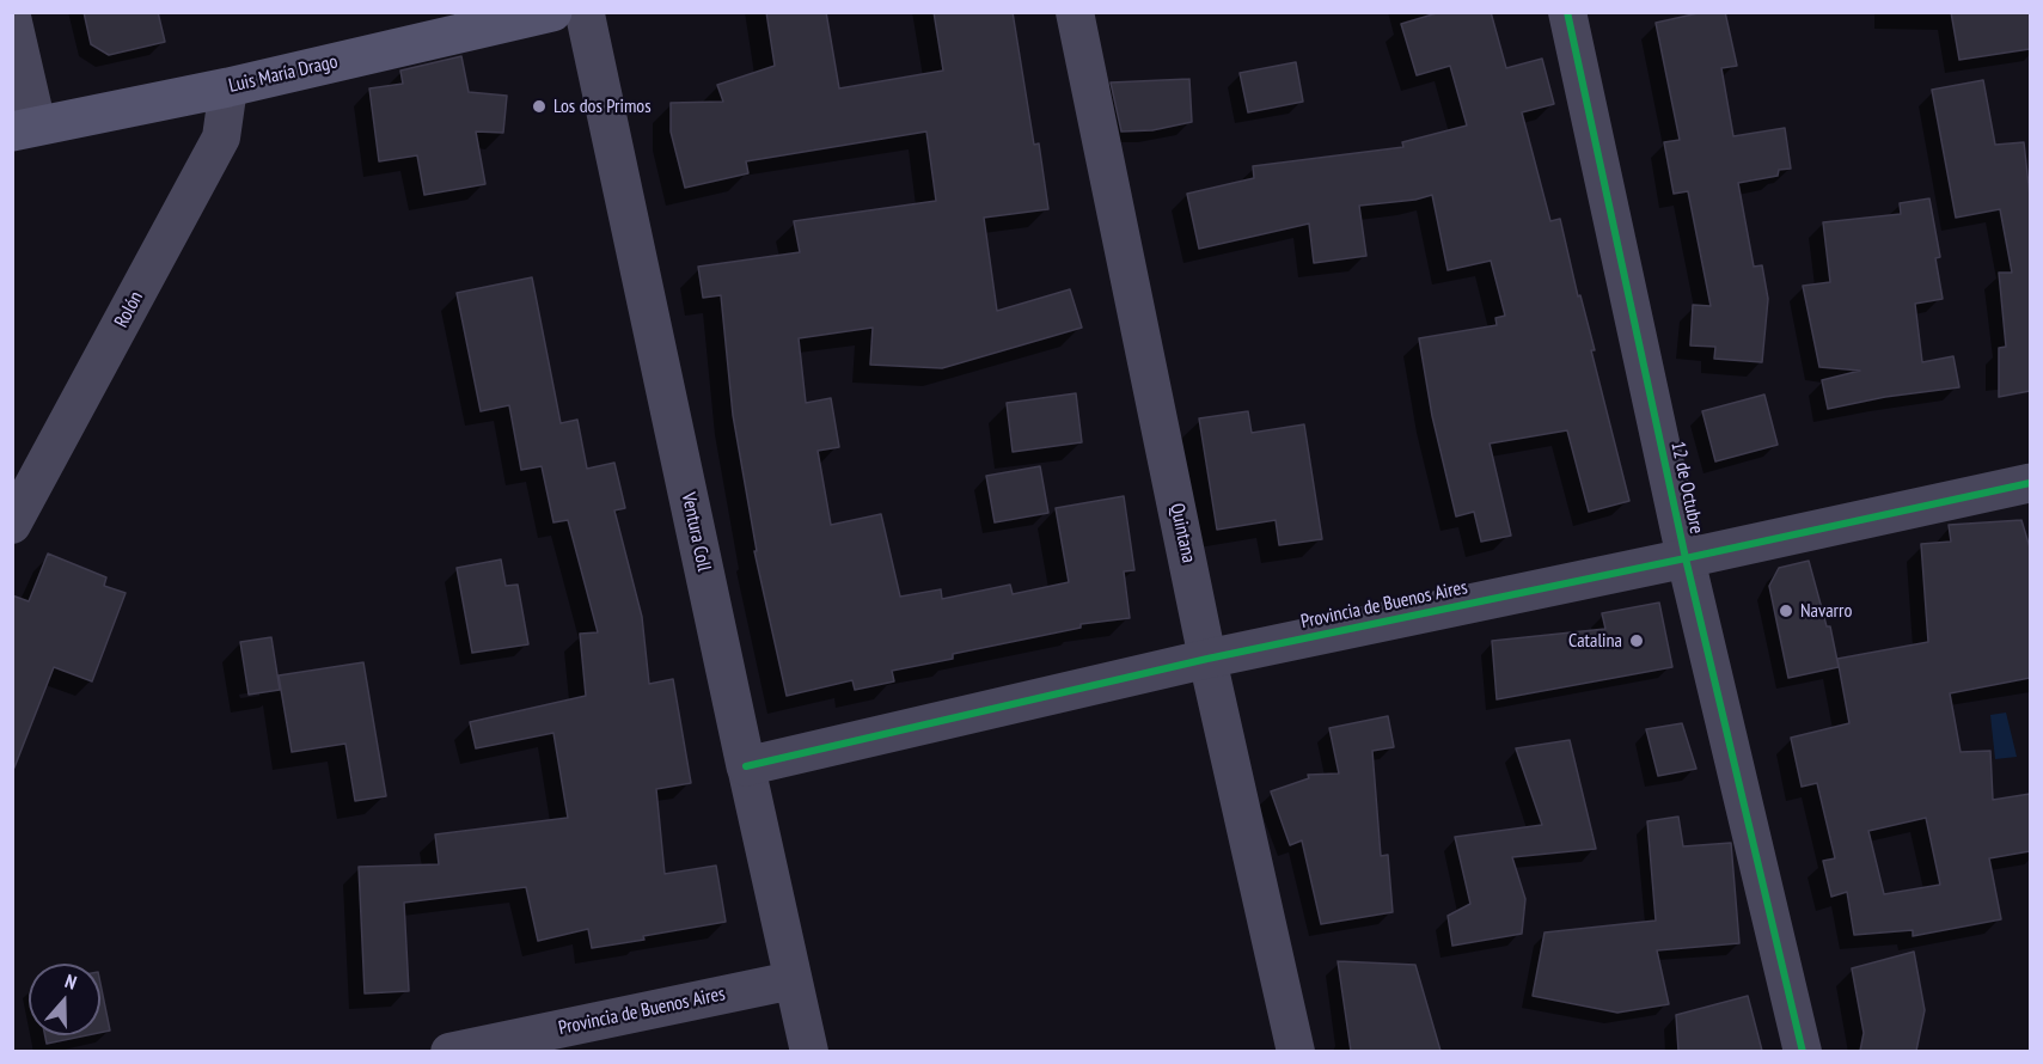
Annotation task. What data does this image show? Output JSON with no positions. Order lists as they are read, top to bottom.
{
  "streets": {
    "main road": ["Luis María Drago"],
    "street": [
      "Rolón",
      "12 de Octubre",
      "Ventura Coll",
      "Quintana",
      "Provincia de Buenos Aires"
    ]
  },
  "crossings": [
    ["Luis María Drago", "Rolón"],
    ["12 de Octubre", "Provincia de Buenos Aires"],
    ["Ventura Coll", "Provincia de Buenos Aires"],
    ["Quintana", "Provincia de Buenos Aires"]
  ],
  "places": ["Los dos Primos", "Navarro", "Catalina"],
  "north": "top"
}
